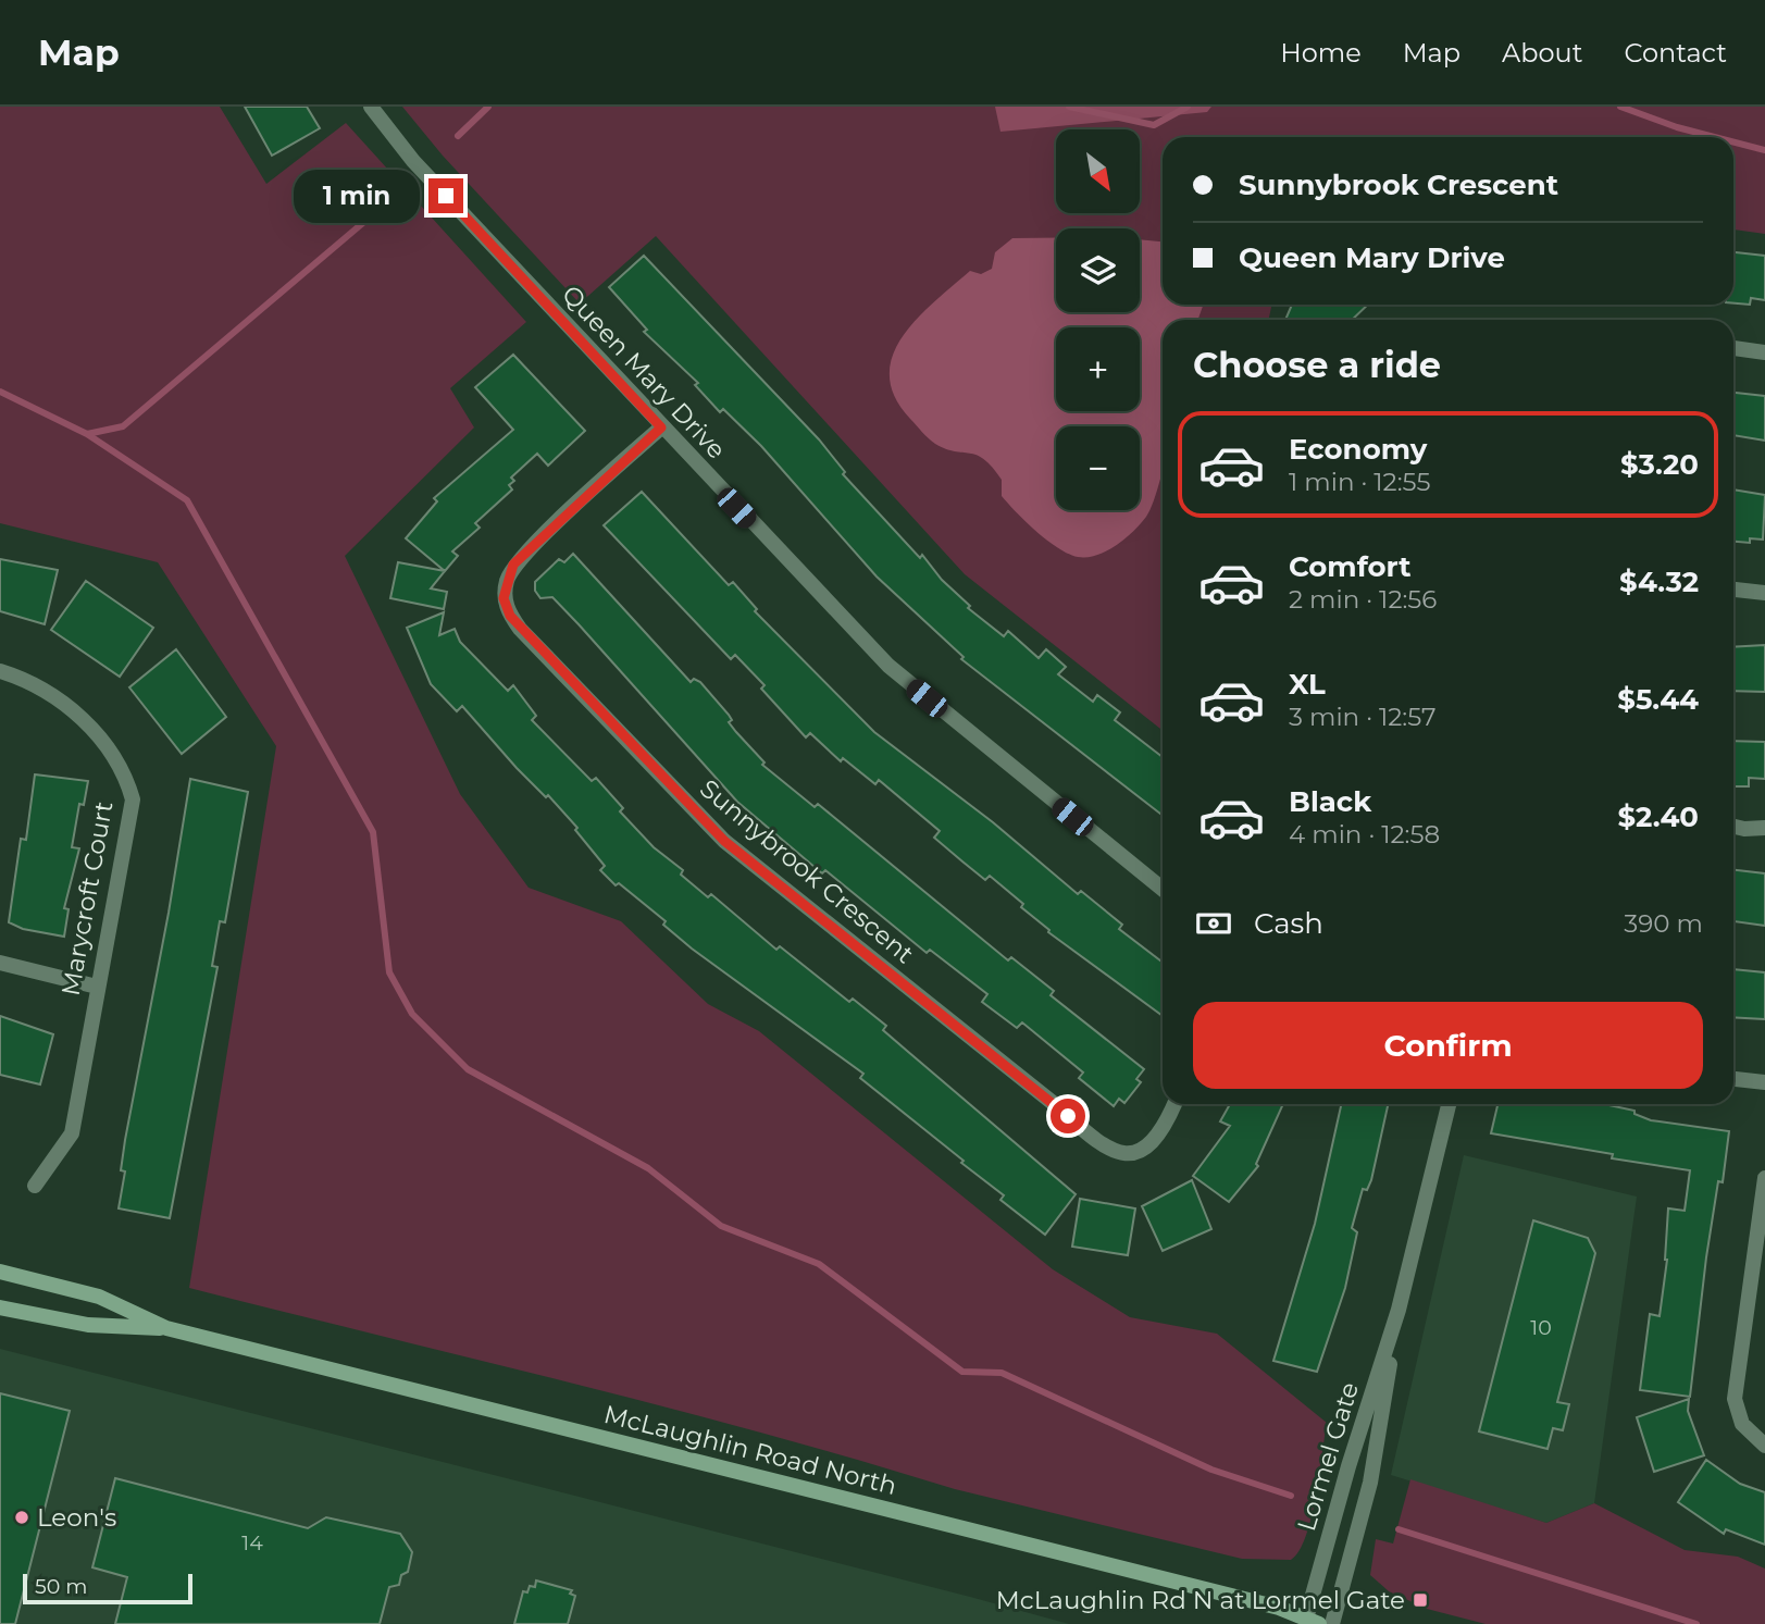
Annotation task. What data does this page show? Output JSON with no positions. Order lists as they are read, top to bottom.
{
  "streets": {
    "main road": ["McLaughlin Road North"],
    "street": [
      "Queen Mary Drive",
      "Sunnybrook Crescent",
      "Marycroft Court",
      "Lormel Gate"
    ]
  },
  "crossings": [
    ["Queen Mary Drive", "Sunnybrook Crescent"],
    ["McLaughlin Road North", "Lormel Gate"]
  ],
  "places": {
    "other": ["Leon's"],
    "transit": ["McLaughlin Rd N at Lormel Gate"]
  },
  "house_numbers": ["10", "14"],
  "scale_bar": "50 m",
  "north": "bottom right",
  "page": {
    "header": "Map",
    "nav": [
      "Home",
      "Map",
      "About",
      "Contact"
    ],
    "map_buttons": ["+", "−"],
    "banner": ["Sunnybrook Crescent", "Queen Mary Drive"],
    "bubble": "1 min",
    "heading": "Choose a ride",
    "list": [
      {
        "name": "Economy",
        "note": "1 min · 12:55",
        "value": "$3.20"
      },
      {
        "name": "Comfort",
        "note": "2 min · 12:56",
        "value": "$4.32"
      },
      {
        "name": "XL",
        "note": "3 min · 12:57",
        "value": "$5.44"
      },
      {
        "name": "Black",
        "note": "4 min · 12:58",
        "value": "$2.40"
      }
    ],
    "pay": ["Cash", "390 m"],
    "buttons": "Confirm",
    "scale": "50 m"
  }
}
